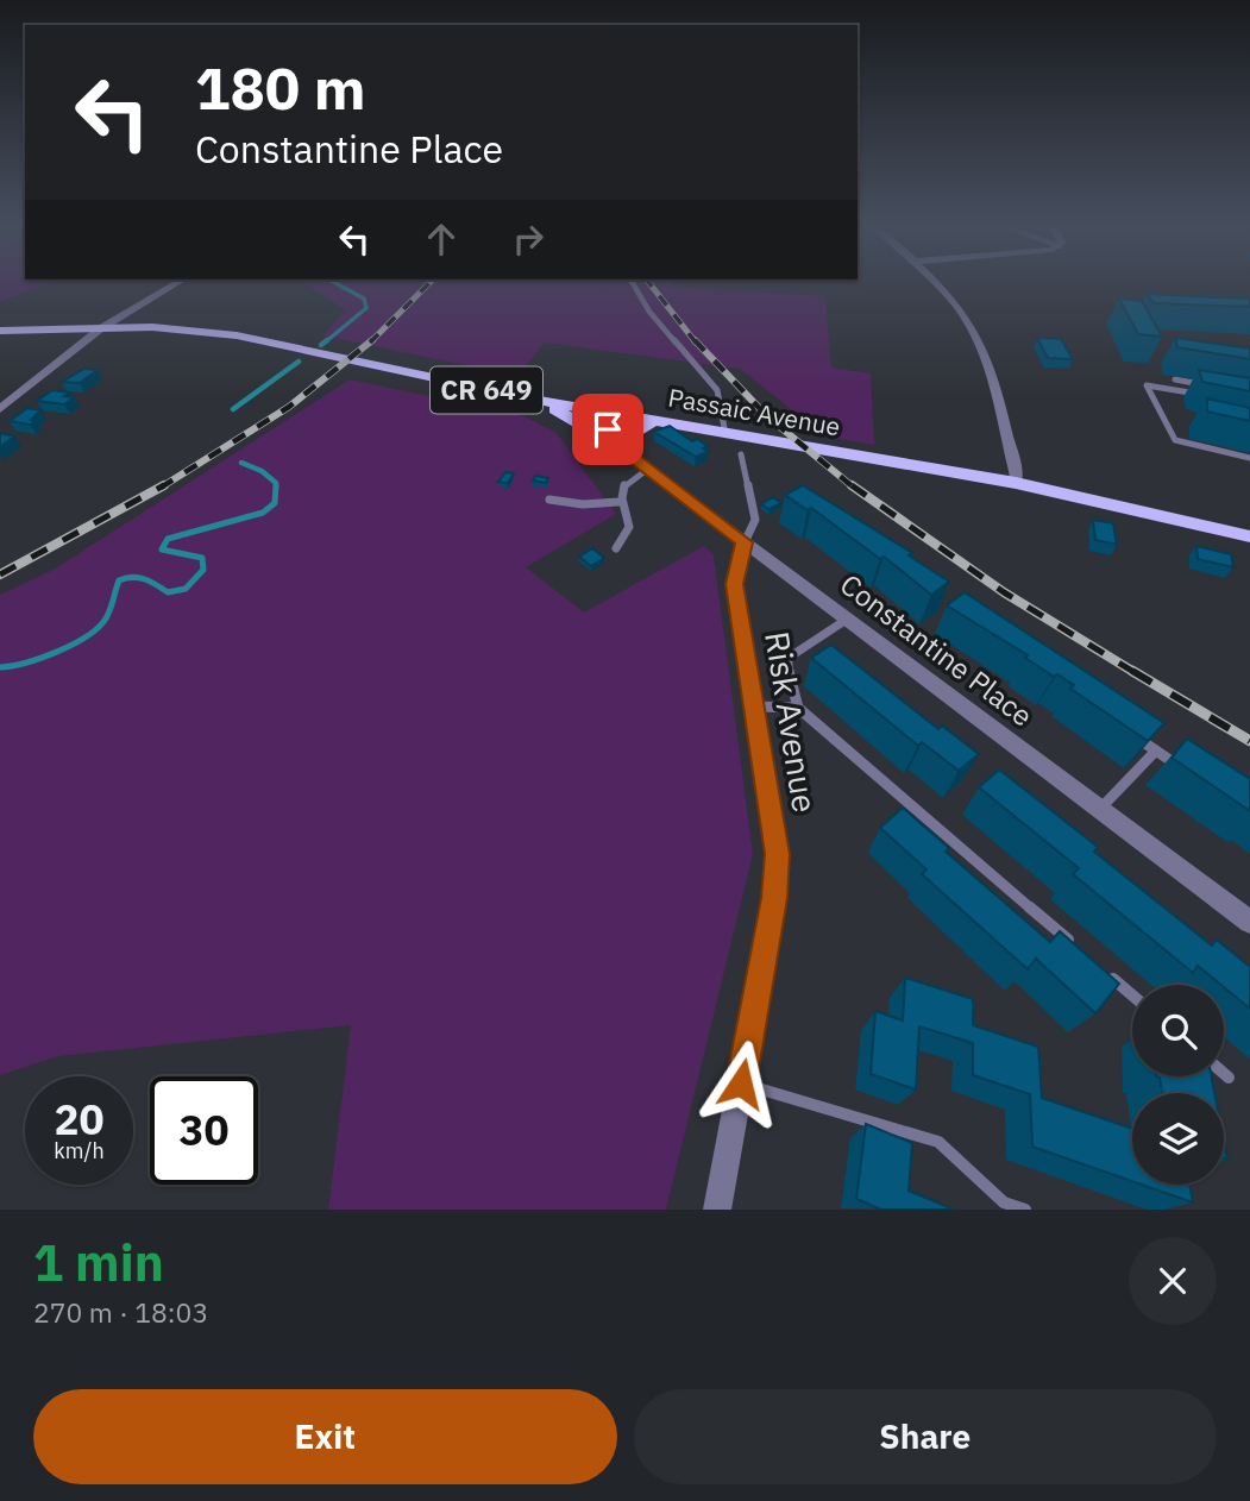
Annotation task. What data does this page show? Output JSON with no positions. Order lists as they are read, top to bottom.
{
  "streets": {
    "main road": ["CR 649", "Passaic Avenue"],
    "street": ["Constantine Place", "Risk Avenue"]
  },
  "crossings": [
    ["Passaic Avenue", "Constantine Place"],
    ["Constantine Place", "Risk Avenue"]
  ],
  "page": {
    "turn": ["180 m", "Constantine Place"],
    "speed": "20 km/h",
    "limit": "30",
    "heading": ["1 min", "270 m · 18:03"],
    "buttons": ["Exit", "Share"]
  }
}
